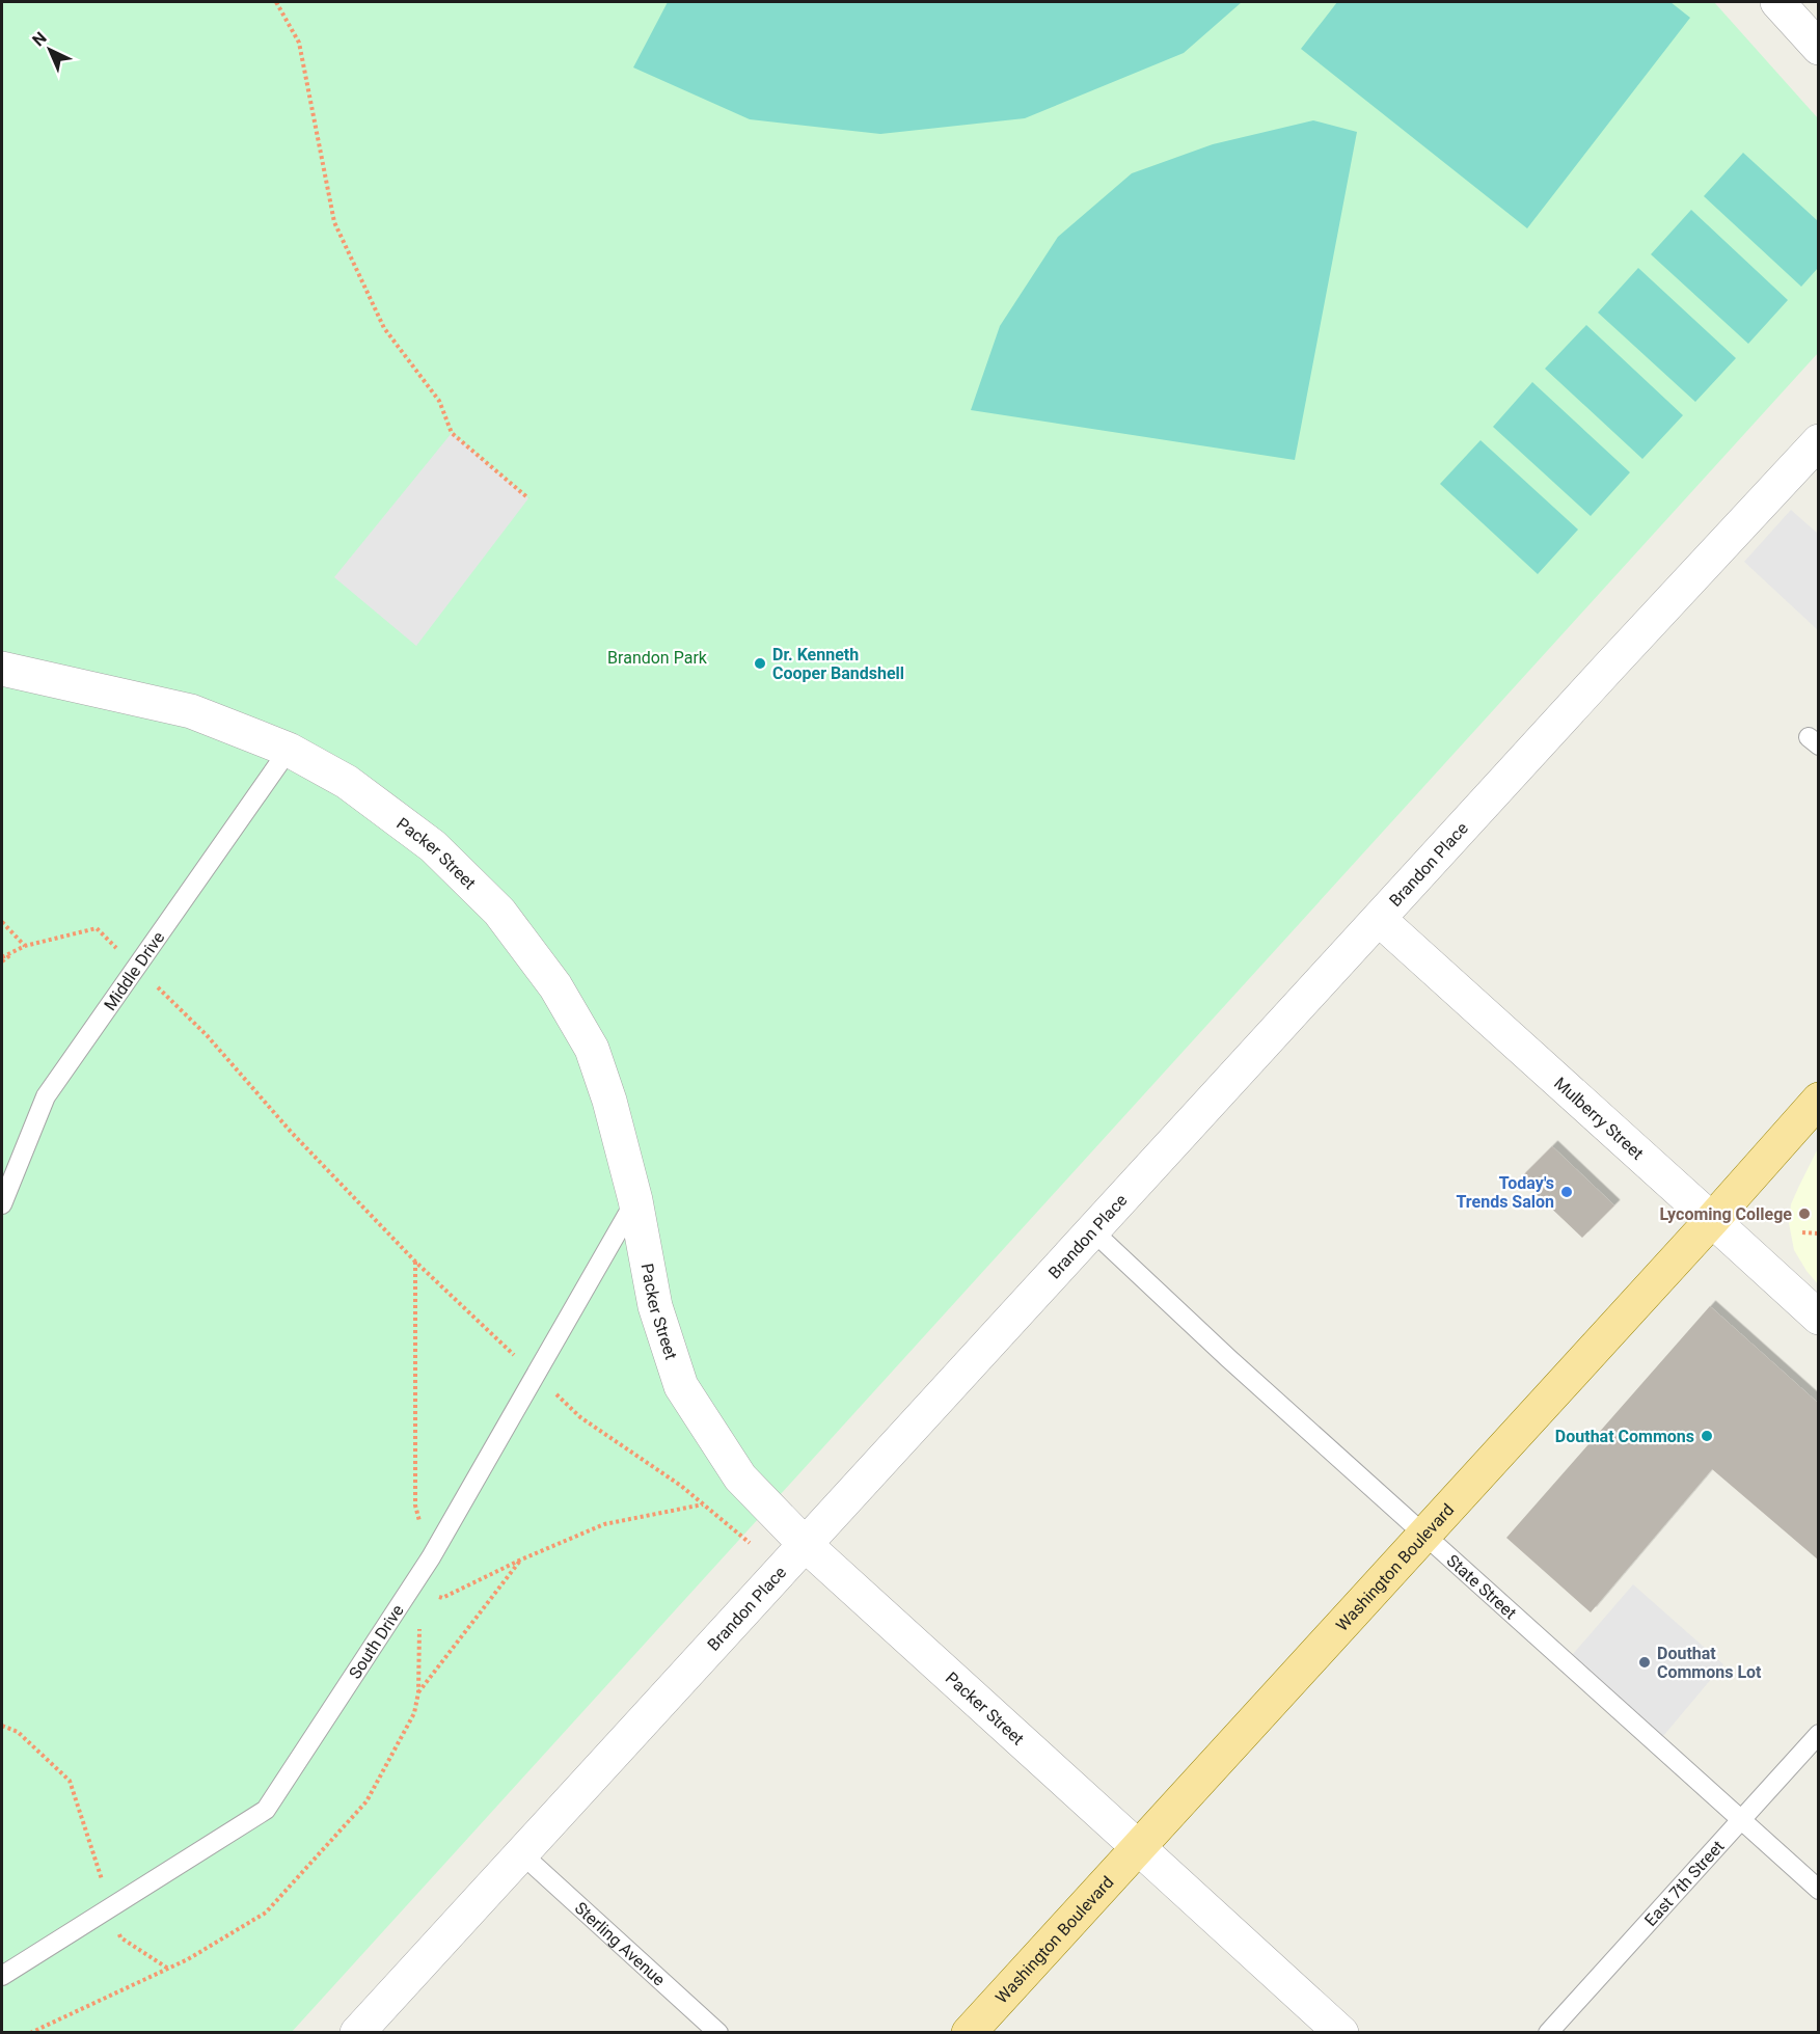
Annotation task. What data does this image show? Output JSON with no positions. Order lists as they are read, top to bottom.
{
  "streets": {
    "main road": ["Washington Boulevard"],
    "street": ["Packer Street", "Brandon Place", "Mulberry Street"],
    "lane": [
      "Middle Drive",
      "State Street",
      "South Drive",
      "East 7th Street",
      "Sterling Avenue"
    ]
  },
  "crossings": [
    ["Packer Street", "Brandon Place"],
    ["Packer Street", "Middle Drive"],
    ["Packer Street", "Washington Boulevard"],
    ["Packer Street", "South Drive"],
    ["Brandon Place", "Mulberry Street"],
    ["Brandon Place", "State Street"],
    ["Brandon Place", "Sterling Avenue"],
    ["Mulberry Street", "Washington Boulevard"],
    ["Washington Boulevard", "State Street"],
    ["State Street", "East 7th Street"]
  ],
  "parks": ["Brandon Park"],
  "places": [
    "Dr. Kenneth Cooper Bandshell",
    "Today's Trends Salon",
    "Lycoming College",
    "Douthat Commons",
    "Douthat Commons Lot"
  ],
  "north": "top left"
}
